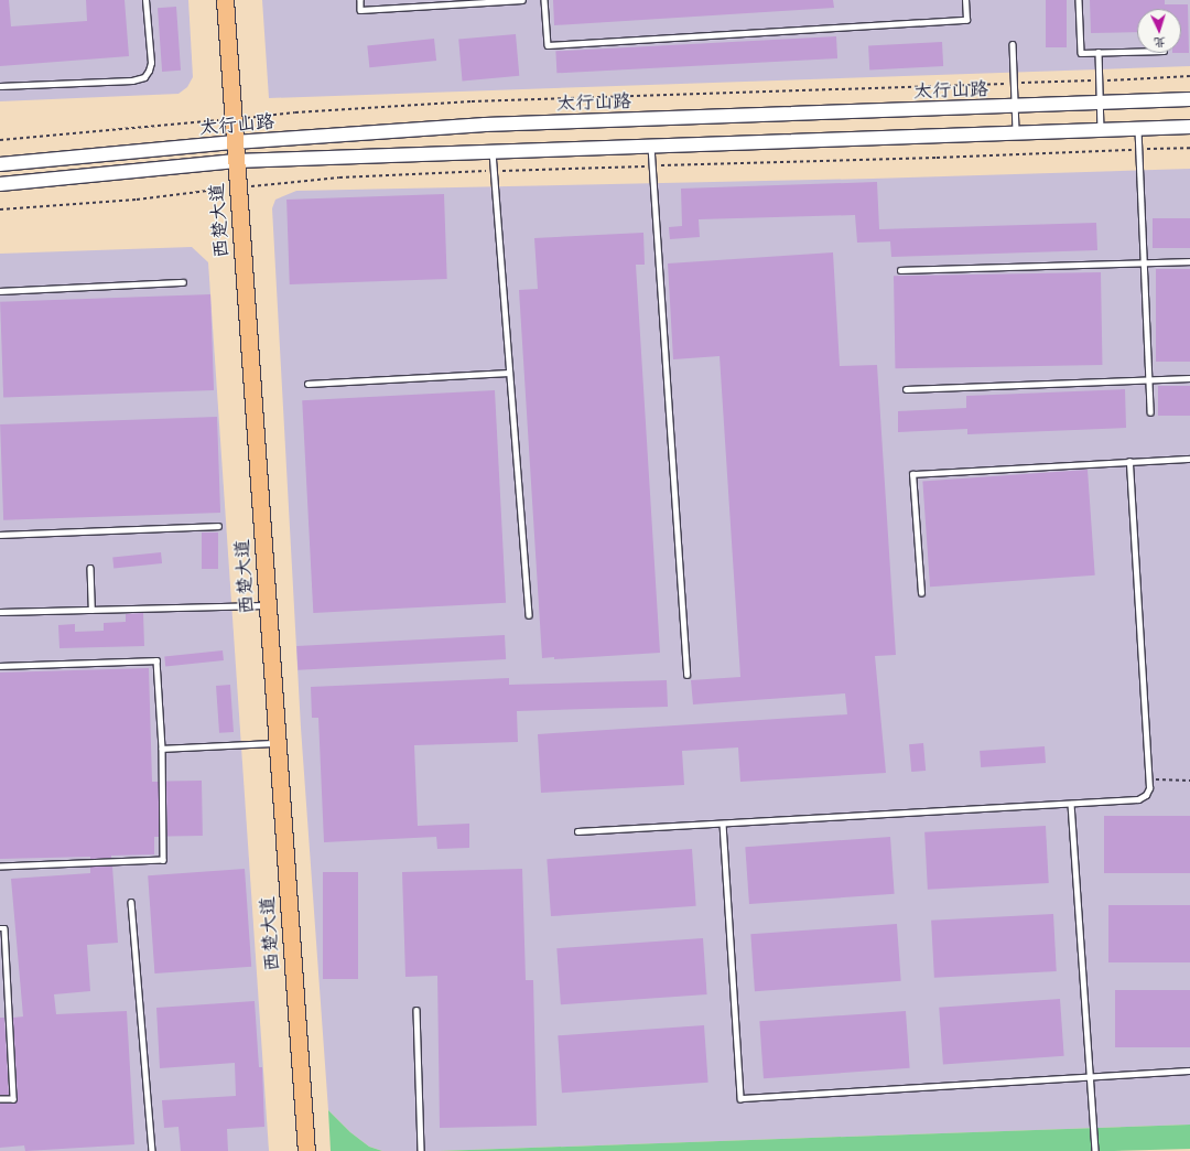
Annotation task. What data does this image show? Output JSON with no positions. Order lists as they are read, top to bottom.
{
  "streets": {
    "main road": ["西楚大道"],
    "street": ["太行山路"]
  },
  "crossings": [
    ["太行山路", "西楚大道"]
  ],
  "north": "bottom"
}
